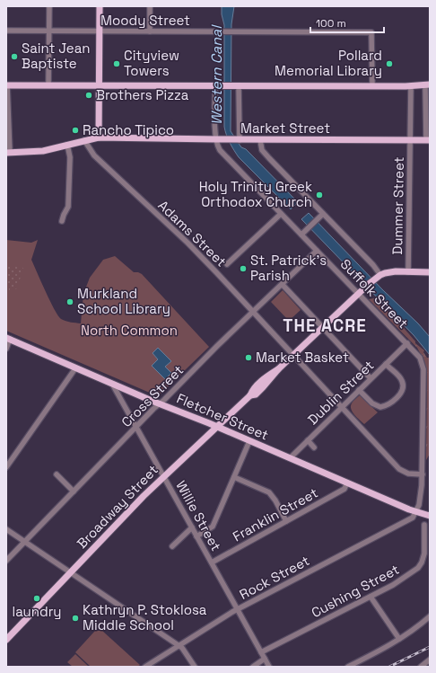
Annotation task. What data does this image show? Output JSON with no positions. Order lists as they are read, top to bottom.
{
  "streets": {
    "main road": ["Market Street", "Fletcher Street", "Broadway Street"],
    "street": [
      "Moody Street",
      "Dummer Street",
      "Adams Street",
      "Suffolk Street",
      "Dublin Street",
      "Cross Street",
      "Franklin Street",
      "Willie Street",
      "Rock Street",
      "Cushing Street"
    ]
  },
  "crossings": [
    ["Market Street", "Dummer Street"],
    ["Market Street", "Adams Street"],
    ["Market Street", "Suffolk Street"],
    ["Dummer Street", "Broadway Street"],
    ["Adams Street", "Suffolk Street"],
    ["Adams Street", "Dublin Street"],
    ["Adams Street", "Cross Street"],
    ["Adams Street", "Broadway Street"],
    ["Suffolk Street", "Dublin Street"],
    ["Suffolk Street", "Cross Street"],
    ["Suffolk Street", "Fletcher Street"],
    ["Suffolk Street", "Broadway Street"],
    ["Suffolk Street", "Rock Street"],
    ["Dublin Street", "Fletcher Street"],
    ["Cross Street", "Fletcher Street"],
    ["Cross Street", "Willie Street"],
    ["Fletcher Street", "Broadway Street"],
    ["Fletcher Street", "Franklin Street"],
    ["Fletcher Street", "Willie Street"],
    ["Fletcher Street", "Rock Street"],
    ["Broadway Street", "Willie Street"],
    ["Franklin Street", "Willie Street"],
    ["Willie Street", "Rock Street"],
    ["Willie Street", "Cushing Street"]
  ],
  "districts": ["THE ACRE"],
  "water": ["Western Canal"],
  "parks": ["North Common"],
  "places": [
    "Saint Jean Baptiste",
    "Cityview Towers",
    "Pollard Memorial Library",
    "Brothers Pizza",
    "Rancho Tipico",
    "Holy Trinity Greek Orthodox Church",
    "St. Patrick's Parish",
    "Murkland School Library",
    "Market Basket",
    "laundry",
    "Kathryn P. Stoklosa Middle School"
  ],
  "scale_bar": "100 m"
}
